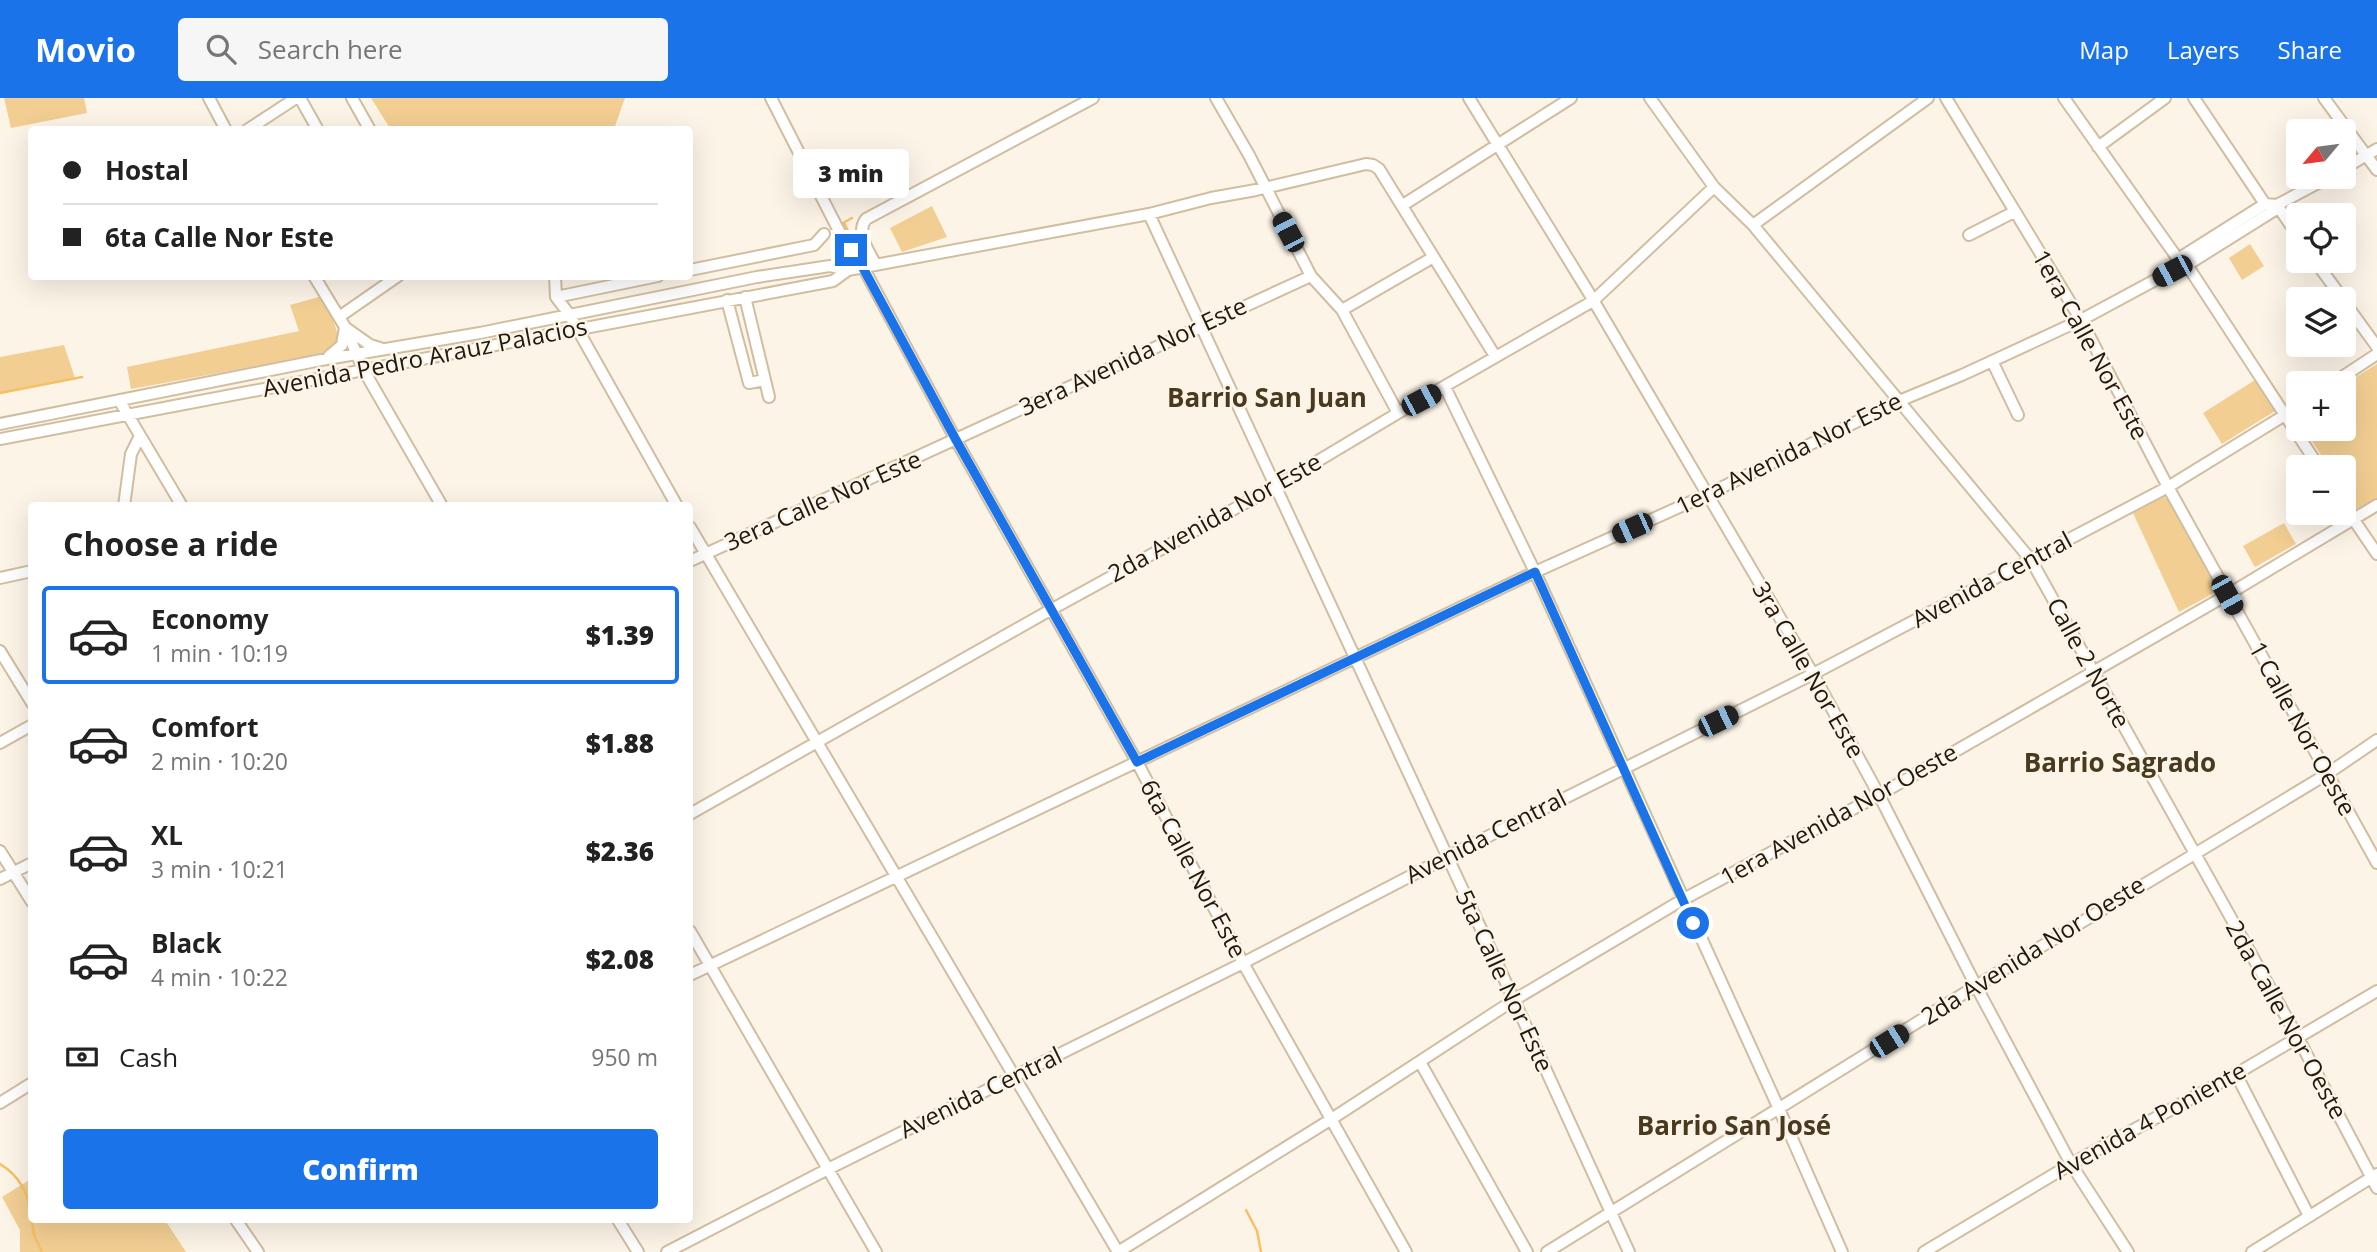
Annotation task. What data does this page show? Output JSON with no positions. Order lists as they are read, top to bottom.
{
  "streets": {
    "street": [
      "1era Calle Nor Este",
      "3era Avenida Nor Este",
      "Avenida Pedro Arauz Palacios",
      "1era Avenida Nor Este",
      "3era Calle Nor Este",
      "2da Avenida Nor Este",
      "Avenida Central",
      "Calle 2 Norte",
      "3ra Calle Nor Este",
      "1 Calle Nor Oeste",
      "1era Avenida Nor Oeste",
      "6ta Calle Nor Este",
      "2da Avenida Nor Oeste",
      "5ta Calle Nor Este",
      "2da Calle Nor Oeste",
      "Avenida 4 Poniente"
    ]
  },
  "crossings": [
    ["1era Calle Nor Este", "1era Avenida Nor Este"],
    ["1era Calle Nor Este", "Avenida Central"],
    ["1era Calle Nor Este", "1 Calle Nor Oeste"],
    ["1era Calle Nor Este", "1era Avenida Nor Oeste"],
    ["3era Avenida Nor Este", "3era Calle Nor Este"],
    ["3era Avenida Nor Este", "6ta Calle Nor Este"],
    ["3era Avenida Nor Este", "5ta Calle Nor Este"],
    ["Avenida Pedro Arauz Palacios", "6ta Calle Nor Este"],
    ["Avenida Pedro Arauz Palacios", "5ta Calle Nor Este"],
    ["1era Avenida Nor Este", "Calle 2 Norte"],
    ["1era Avenida Nor Este", "3ra Calle Nor Este"],
    ["1era Avenida Nor Este", "5ta Calle Nor Este"],
    ["3era Calle Nor Este", "6ta Calle Nor Este"],
    ["2da Avenida Nor Este", "Calle 2 Norte"],
    ["2da Avenida Nor Este", "3ra Calle Nor Este"],
    ["2da Avenida Nor Este", "6ta Calle Nor Este"],
    ["2da Avenida Nor Este", "5ta Calle Nor Este"],
    ["Avenida Central", "Calle 2 Norte"],
    ["Avenida Central", "3ra Calle Nor Este"],
    ["Avenida Central", "6ta Calle Nor Este"],
    ["Avenida Central", "5ta Calle Nor Este"],
    ["Calle 2 Norte", "1era Avenida Nor Oeste"],
    ["Calle 2 Norte", "2da Avenida Nor Oeste"],
    ["Calle 2 Norte", "2da Calle Nor Oeste"],
    ["3ra Calle Nor Este", "1era Avenida Nor Oeste"],
    ["3ra Calle Nor Este", "2da Avenida Nor Oeste"],
    ["3ra Calle Nor Este", "Avenida 4 Poniente"],
    ["1 Calle Nor Oeste", "1era Avenida Nor Oeste"],
    ["1 Calle Nor Oeste", "2da Avenida Nor Oeste"],
    ["1era Avenida Nor Oeste", "6ta Calle Nor Este"],
    ["1era Avenida Nor Oeste", "5ta Calle Nor Este"],
    ["2da Avenida Nor Oeste", "5ta Calle Nor Este"],
    ["2da Avenida Nor Oeste", "2da Calle Nor Oeste"],
    ["2da Calle Nor Oeste", "Avenida 4 Poniente"]
  ],
  "districts": ["Barrio San Juan", "Barrio Sagrado", "Barrio San José"],
  "north": "bottom left",
  "page": {
    "header": "Movio",
    "search": "Search here",
    "nav": ["Map", "Layers", "Share"],
    "map_buttons": ["+", "−"],
    "banner": ["Hostal", "6ta Calle Nor Este"],
    "bubble": "3 min",
    "heading": "Choose a ride",
    "list": [
      {
        "name": "Economy",
        "note": "1 min · 10:19",
        "value": "$1.39"
      },
      {
        "name": "Comfort",
        "note": "2 min · 10:20",
        "value": "$1.88"
      },
      {
        "name": "XL",
        "note": "3 min · 10:21",
        "value": "$2.36"
      },
      {
        "name": "Black",
        "note": "4 min · 10:22",
        "value": "$2.08"
      }
    ],
    "pay": ["Cash", "950 m"],
    "buttons": "Confirm"
  }
}
